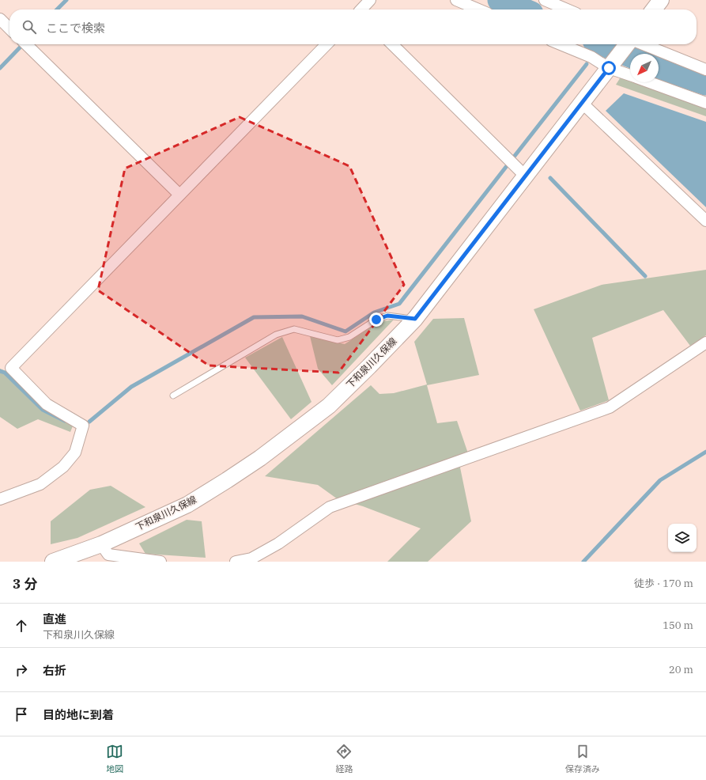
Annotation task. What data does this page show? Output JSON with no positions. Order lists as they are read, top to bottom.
{
  "streets": {
    "street": ["下和泉川久保線"]
  },
  "north": "bottom left",
  "page": {
    "search": "ここで検索",
    "heading": ["3 分", "徒歩 · 170 m"],
    "list": [
      ["直進", "下和泉川久保線", "150 m"],
      ["右折", "20 m"],
      "目的地に到着"
    ],
    "nav": ["地図", "経路", "保存済み"]
  }
}
